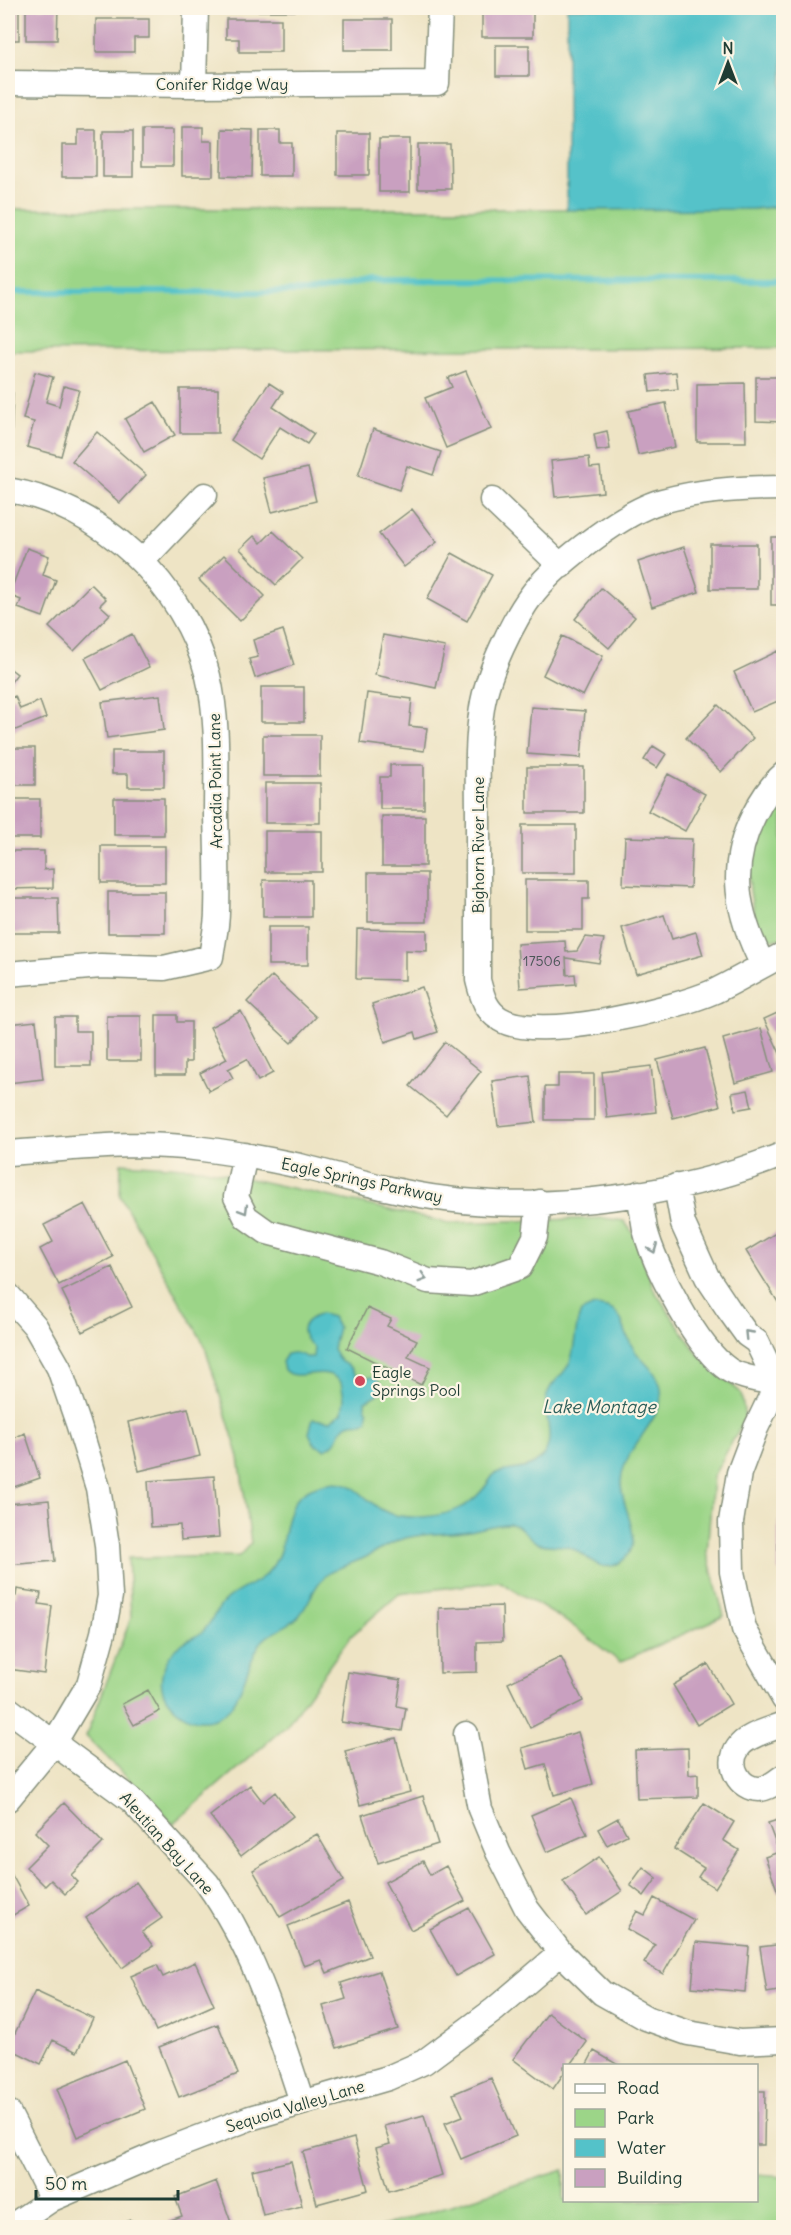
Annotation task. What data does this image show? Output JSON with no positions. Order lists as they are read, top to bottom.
{
  "streets": {
    "street": [
      "Conifer Ridge Way",
      "Arcadia Point Lane",
      "Bighorn River Lane",
      "Eagle Springs Parkway",
      "Aleutian Bay Lane",
      "Sequoia Valley Lane"
    ]
  },
  "crossings": [
    ["Aleutian Bay Lane", "Sequoia Valley Lane"]
  ],
  "water": ["Lake Montage"],
  "places": ["Eagle Springs Pool"],
  "house_numbers": ["17506"],
  "legend": [
    "Road",
    "Park",
    "Water",
    "Building"
  ],
  "scale_bar": "50 m",
  "north": "top"
}
